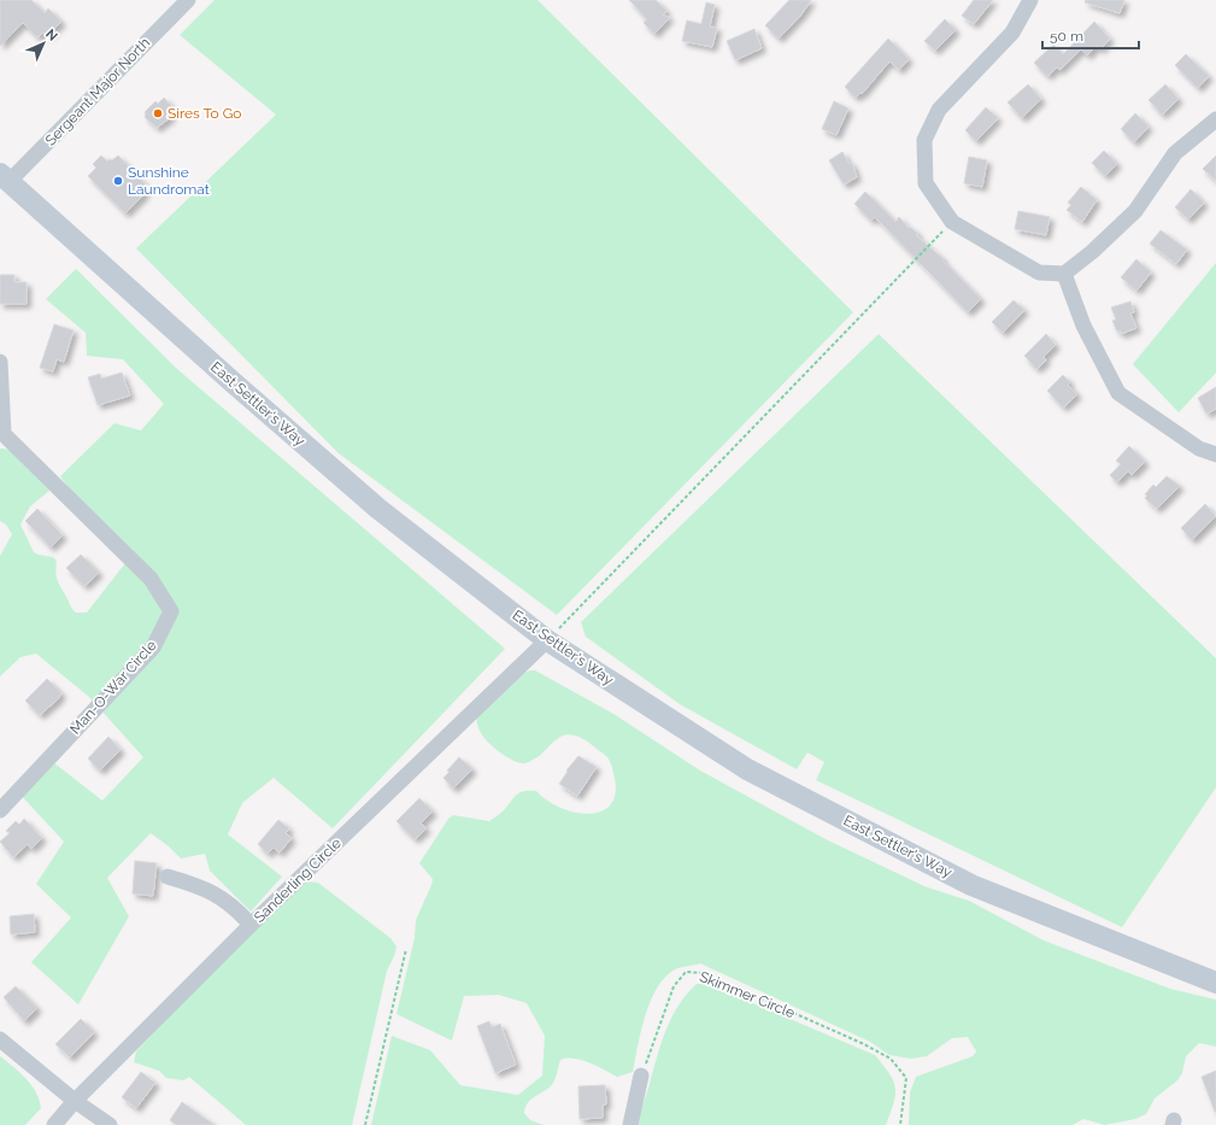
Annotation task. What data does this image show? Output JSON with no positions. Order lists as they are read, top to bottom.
{
  "streets": {
    "main road": ["East Settler's Way"],
    "street": ["Sergeant Major North", "Man-O-War Circle", "Sanderling Circle"],
    "path": ["Skimmer Circle"]
  },
  "crossings": [
    ["Sergeant Major North", "East Settler's Way"],
    ["East Settler's Way", "Sanderling Circle"]
  ],
  "places": ["Sires To Go", "Sunshine Laundromat"],
  "scale_bar": "50 m",
  "north": "top right"
}
